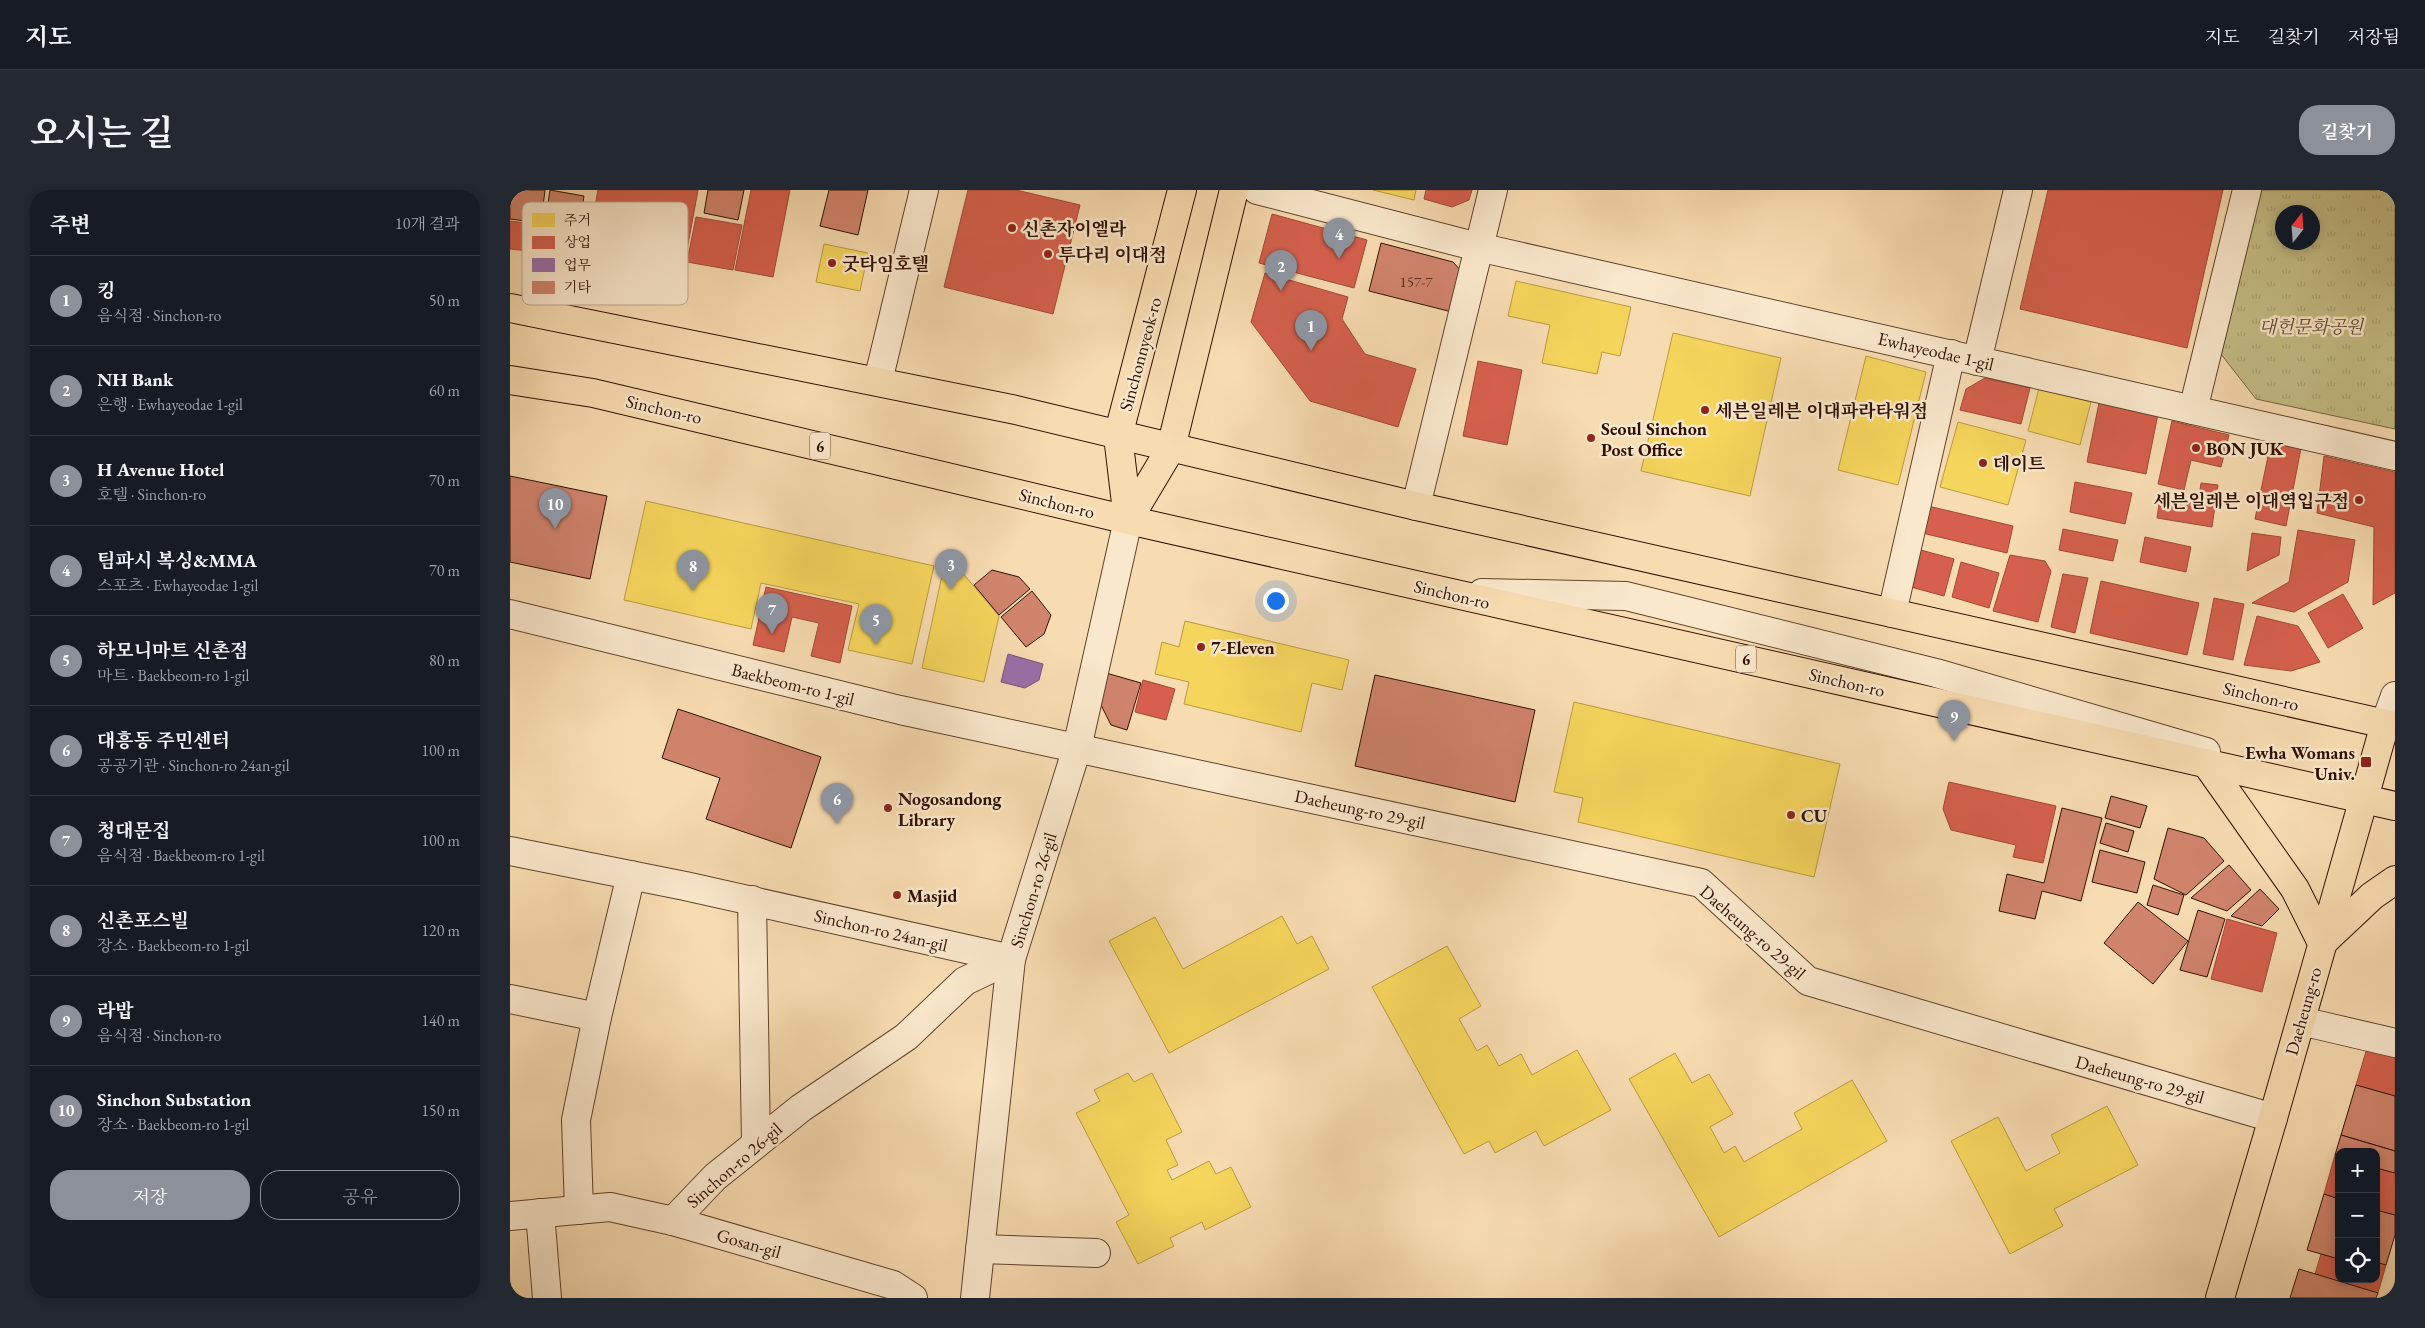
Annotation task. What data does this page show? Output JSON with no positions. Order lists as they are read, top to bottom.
{
  "streets": {
    "main road": [
      "Sinchonnyeok-ro",
      "Sinchon-ro",
      "6",
      "Daeheung-ro"
    ],
    "street": [
      "Ewhayeodae 1-gil",
      "Baekbeom-ro 1-gil",
      "Daeheung-ro 29-gil",
      "Sinchon-ro 26-gil",
      "Sinchon-ro 24an-gil",
      "Gosan-gil"
    ]
  },
  "crossings": [
    ["Sinchonnyeok-ro", "Sinchon-ro"],
    ["Sinchonnyeok-ro", "Sinchon-ro 26-gil"],
    ["Sinchon-ro", "Sinchon-ro 26-gil"],
    ["Sinchon-ro", "Daeheung-ro"],
    ["Baekbeom-ro 1-gil", "Daeheung-ro 29-gil"],
    ["Baekbeom-ro 1-gil", "Sinchon-ro 26-gil"],
    ["Daeheung-ro 29-gil", "Sinchon-ro 26-gil"],
    ["Daeheung-ro 29-gil", "Daeheung-ro"],
    ["Sinchon-ro 26-gil", "Sinchon-ro 24an-gil"],
    ["Sinchon-ro 26-gil", "Gosan-gil"]
  ],
  "parks": ["대헌문화공원"],
  "places": {
    "other": [
      "신촌자이엘라",
      "투다리 이대점",
      "굿타임호텔",
      "세븐일레븐 이대파라타워점",
      "Seoul Sinchon Post Office",
      "BON JUK",
      "데이트",
      "세븐일레븐 이대역입구점",
      "7-Eleven",
      "Nogosandong Library",
      "CU",
      "Masjid"
    ],
    "transit": ["Ewha Womans Univ."]
  },
  "house_numbers": ["157-7"],
  "legend": [
    "주거",
    "상업",
    "업무",
    "기타"
  ],
  "north": "top",
  "page": {
    "header": "지도",
    "nav": ["지도", "길찾기", "저장됨"],
    "title": "오시는 길",
    "buttons": [
      "길찾기",
      ["저장", "공유"]
    ],
    "heading": ["주변", "10개 결과"],
    "pins": [
      "4",
      "2",
      "1",
      "10",
      "3",
      "8",
      "7",
      "5",
      "9",
      "6"
    ],
    "list": [
      {
        "mark": "1",
        "name": "킹",
        "note": "음식점 · Sinchon-ro",
        "value": "50 m"
      },
      {
        "mark": "2",
        "name": "NH Bank",
        "note": "은행 · Ewhayeodae 1-gil",
        "value": "60 m"
      },
      {
        "mark": "3",
        "name": "H Avenue Hotel",
        "note": "호텔 · Sinchon-ro",
        "value": "70 m"
      },
      {
        "mark": "4",
        "name": "팀파시 복싱&MMA",
        "note": "스포츠 · Ewhayeodae 1-gil",
        "value": "70 m"
      },
      {
        "mark": "5",
        "name": "하모니마트 신촌점",
        "note": "마트 · Baekbeom-ro 1-gil",
        "value": "80 m"
      },
      {
        "mark": "6",
        "name": "대흥동 주민센터",
        "note": "공공기관 · Sinchon-ro 24an-gil",
        "value": "100 m"
      },
      {
        "mark": "7",
        "name": "청대문집",
        "note": "음식점 · Baekbeom-ro 1-gil",
        "value": "100 m"
      },
      {
        "mark": "8",
        "name": "신촌포스빌",
        "note": "장소 · Baekbeom-ro 1-gil",
        "value": "120 m"
      },
      {
        "mark": "9",
        "name": "라밥",
        "note": "음식점 · Sinchon-ro",
        "value": "140 m"
      },
      {
        "mark": "10",
        "name": "Sinchon Substation",
        "note": "장소 · Baekbeom-ro 1-gil",
        "value": "150 m"
      }
    ],
    "map_buttons": ["+", "−"]
  }
}
